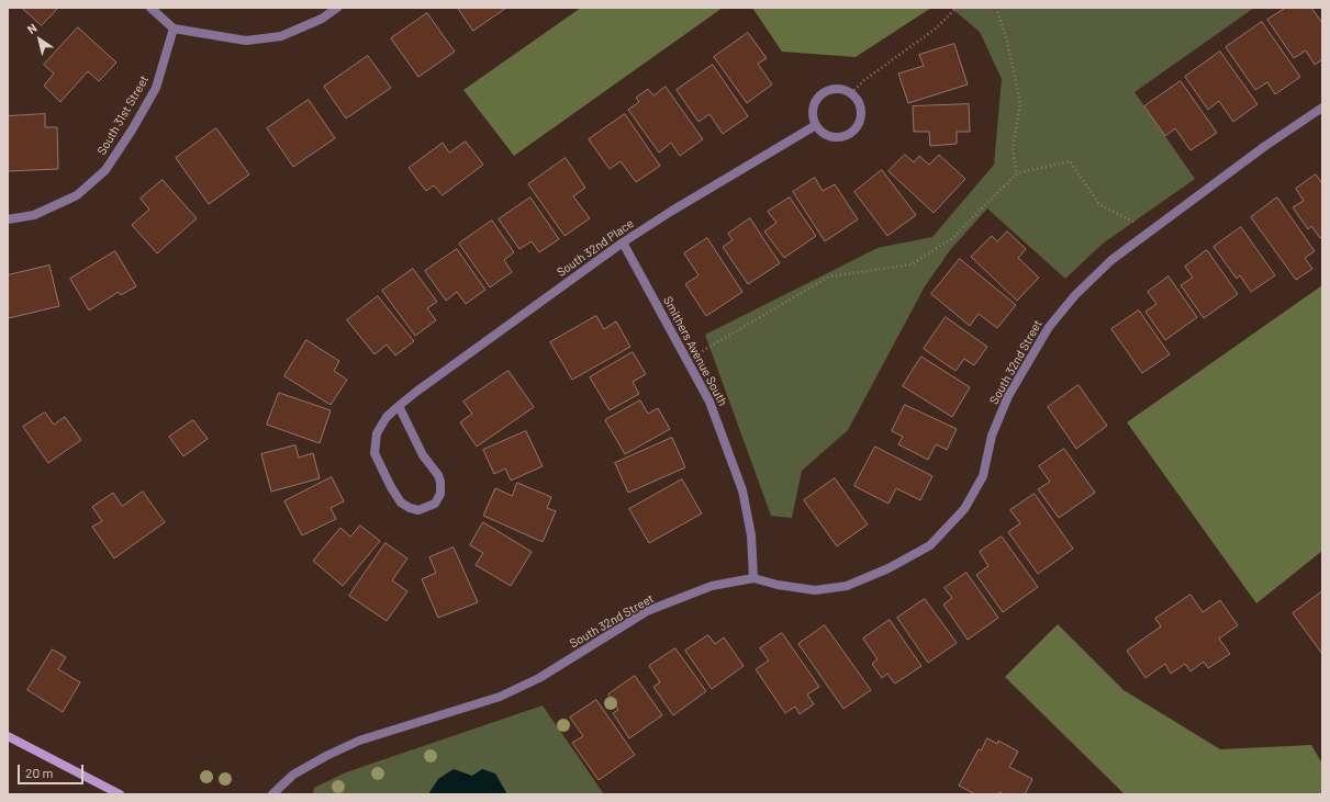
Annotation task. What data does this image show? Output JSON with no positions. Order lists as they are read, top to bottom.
{
  "streets": {
    "street": [
      "South 31st Street",
      "South 32nd Place",
      "Smithers Avenue South",
      "South 32nd Street"
    ]
  },
  "crossings": [
    ["South 32nd Place", "Smithers Avenue South"],
    ["Smithers Avenue South", "South 32nd Street"]
  ],
  "scale_bar": "20 m",
  "north": "top left"
}
